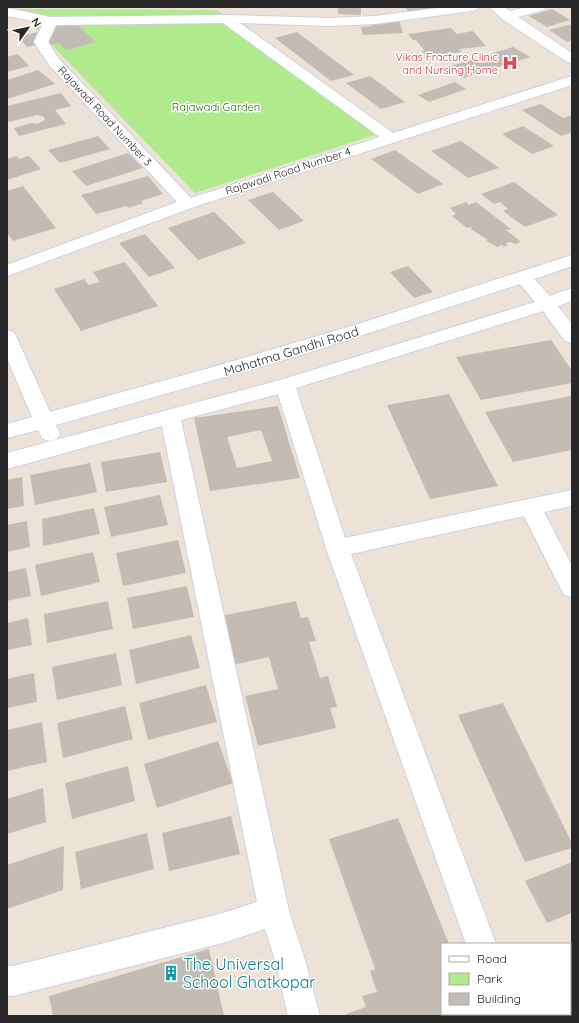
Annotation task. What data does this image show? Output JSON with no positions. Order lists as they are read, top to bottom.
{
  "streets": {
    "street": ["Rajawadi Road Number 3", "Rajawadi Road Number 4", "Mahatma Gandhi Road"]
  },
  "crossings": [
    ["Rajawadi Road Number 3", "Rajawadi Road Number 4"]
  ],
  "parks": ["Rajawadi Garden"],
  "places": {
    "hospital": ["Vikas Fracture Clinic and Nursing Home"],
    "building": ["The Universal School Ghatkopar"]
  },
  "legend": ["Road", "Park", "Building"],
  "north": "top right"
}
